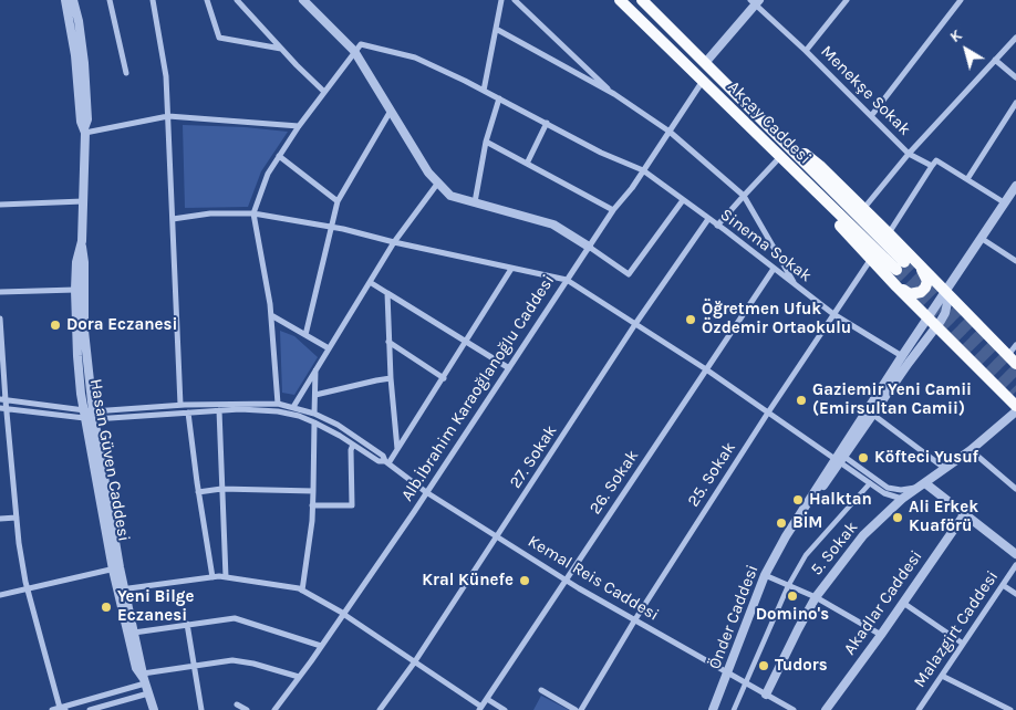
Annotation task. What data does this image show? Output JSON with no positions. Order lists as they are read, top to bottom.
{
  "streets": {
    "highway": ["Akçay Caddesi"],
    "street": [
      "Menekşe Sokak",
      "Sinema Sokak",
      "Alb.İbrahim Karaoğlanoğlu Caddesi",
      "27. Sokak",
      "Hasan Güven Caddesi",
      "25. Sokak",
      "26. Sokak",
      "5. Sokak",
      "Kemal Reis Caddesi",
      "Akadlar Caddesi",
      "Önder Caddesi",
      "Malazgirt Caddesi"
    ]
  },
  "crossings": [
    ["Akçay Caddesi", "Alb.İbrahim Karaoğlanoğlu Caddesi"],
    ["Sinema Sokak", "Alb.İbrahim Karaoğlanoğlu Caddesi"],
    ["Sinema Sokak", "27. Sokak"],
    ["Sinema Sokak", "25. Sokak"],
    ["Sinema Sokak", "26. Sokak"],
    ["Sinema Sokak", "Önder Caddesi"],
    ["Alb.İbrahim Karaoğlanoğlu Caddesi", "Kemal Reis Caddesi"],
    ["27. Sokak", "Kemal Reis Caddesi"],
    ["Hasan Güven Caddesi", "Kemal Reis Caddesi"],
    ["25. Sokak", "Kemal Reis Caddesi"],
    ["26. Sokak", "Kemal Reis Caddesi"],
    ["5. Sokak", "Kemal Reis Caddesi"],
    ["Kemal Reis Caddesi", "Önder Caddesi"]
  ],
  "places": [
    "Öğretmen Ufuk Özdemir Ortaokulu",
    "Dora Eczanesi",
    "Gaziemir Yeni Camii (Emirsultan Camii)",
    "Köfteci Yusuf",
    "Halktan",
    "Ali Erkek Kuaförü",
    "BİM",
    "Kral Künefe",
    "Domino's",
    "Yeni Bilge Eczanesi",
    "Tudors"
  ],
  "north": "top left"
}
